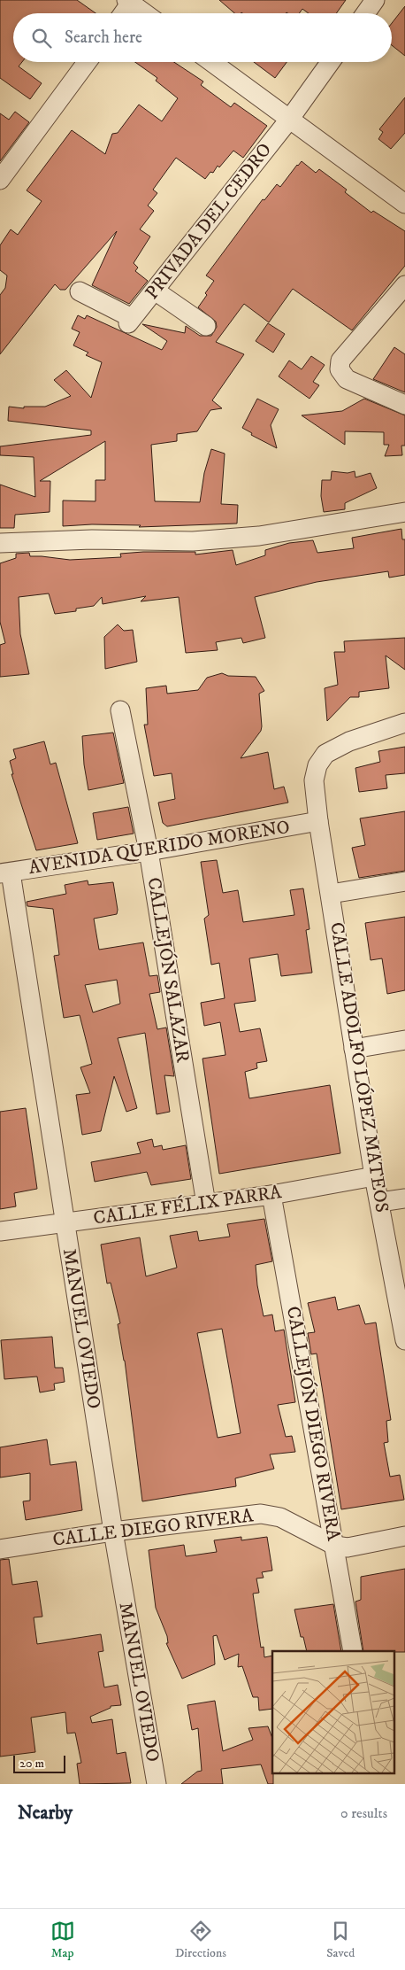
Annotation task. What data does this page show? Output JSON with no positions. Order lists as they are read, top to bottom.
{
  "streets": {
    "street": [
      "PRIVADA DEL CEDRO",
      "AVENIDA QUERIDO MORENO",
      "CALLEJÓN SALAZAR",
      "CALLE ADOLFO LÓPEZ MATEOS",
      "CALLE FÉLIX PARRA",
      "MANUEL OVIEDO",
      "CALLEJÓN DIEGO RIVERA",
      "CALLE DIEGO RIVERA"
    ]
  },
  "crossings": [
    ["AVENIDA QUERIDO MORENO", "CALLEJÓN SALAZAR"],
    ["AVENIDA QUERIDO MORENO", "CALLE ADOLFO LÓPEZ MATEOS"],
    ["AVENIDA QUERIDO MORENO", "MANUEL OVIEDO"],
    ["CALLEJÓN SALAZAR", "CALLE FÉLIX PARRA"],
    ["CALLE ADOLFO LÓPEZ MATEOS", "CALLE FÉLIX PARRA"],
    ["CALLE FÉLIX PARRA", "MANUEL OVIEDO"],
    ["CALLE FÉLIX PARRA", "CALLEJÓN DIEGO RIVERA"],
    ["MANUEL OVIEDO", "CALLE DIEGO RIVERA"],
    ["CALLEJÓN DIEGO RIVERA", "CALLE DIEGO RIVERA"]
  ],
  "scale_bar": "20 m",
  "page": {
    "search": "Search here",
    "scale": "20 m",
    "heading": ["Nearby", "0 results"],
    "nav": ["Map", "Directions", "Saved"]
  }
}
